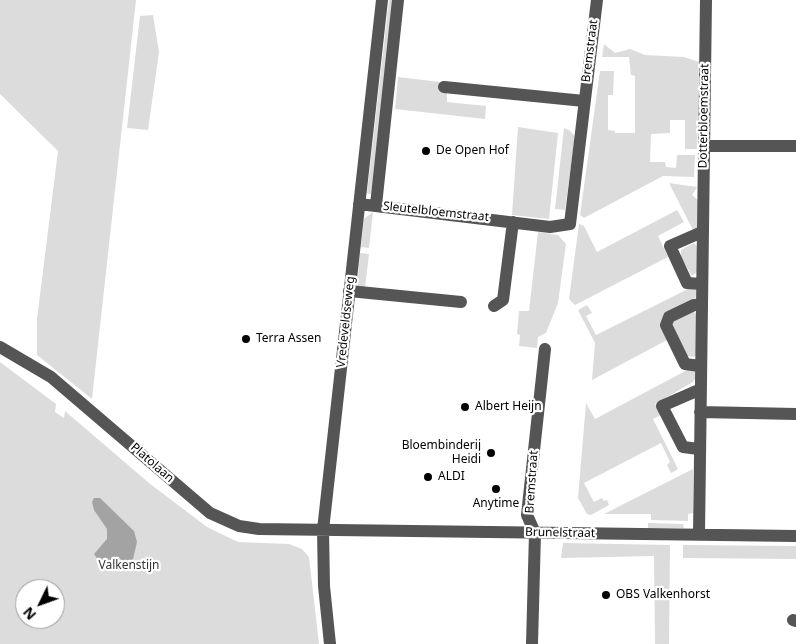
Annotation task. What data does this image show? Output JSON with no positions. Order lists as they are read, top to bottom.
{
  "streets": {
    "street": [
      "Bremstraat",
      "Dotterbloemstraat",
      "Sleutelbloemstraat",
      "Vredeveldseweg",
      "Platolaan",
      "Brunelstraat"
    ]
  },
  "crossings": [
    ["Bremstraat", "Sleutelbloemstraat"],
    ["Bremstraat", "Brunelstraat"],
    ["Dotterbloemstraat", "Brunelstraat"],
    ["Sleutelbloemstraat", "Vredeveldseweg"],
    ["Vredeveldseweg", "Platolaan"],
    ["Vredeveldseweg", "Brunelstraat"],
    ["Platolaan", "Brunelstraat"]
  ],
  "parks": ["Valkenstijn"],
  "places": [
    "De Open Hof",
    "Terra Assen",
    "Albert Heijn",
    "Bloembinderij Heidi",
    "ALDI",
    "Anytime",
    "OBS Valkenhorst"
  ],
  "north": "bottom left"
}
